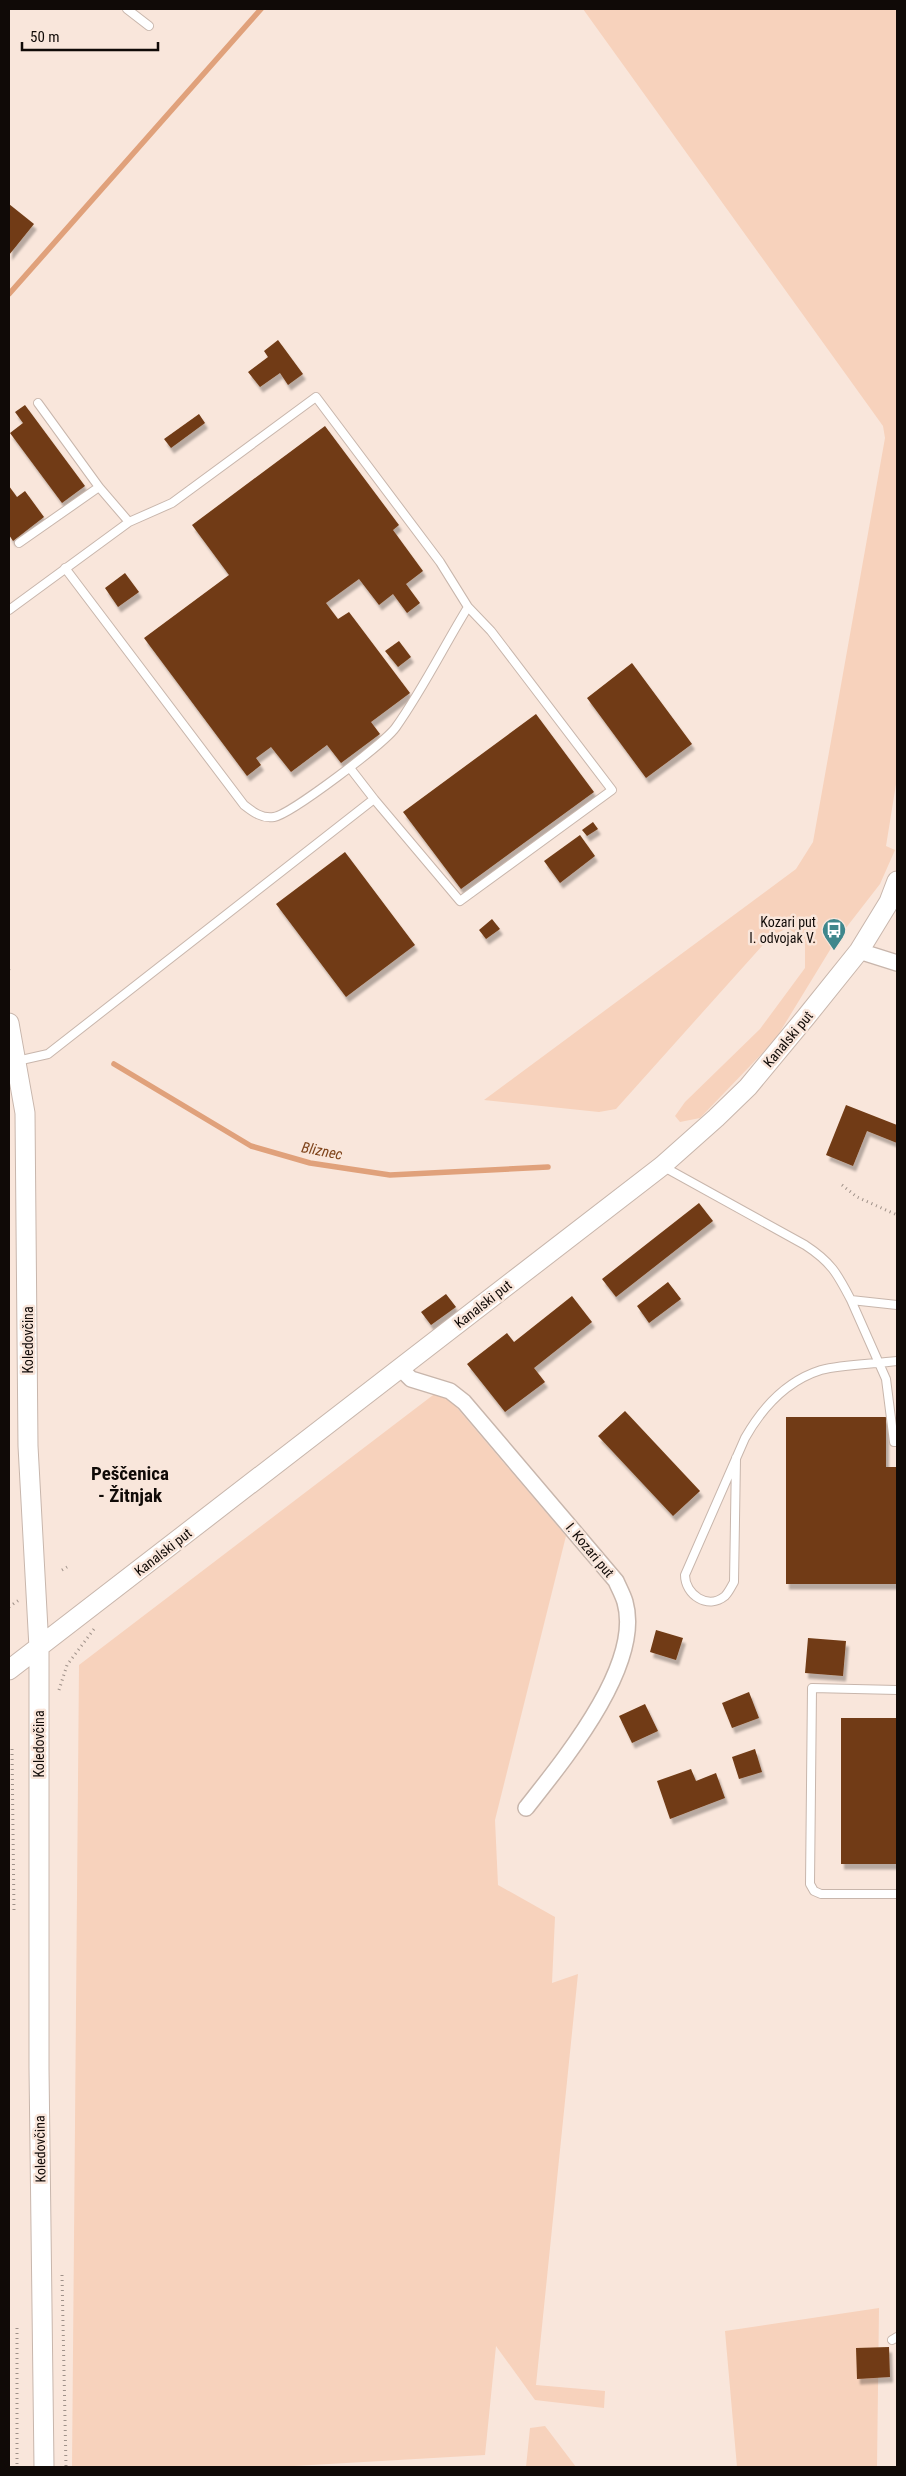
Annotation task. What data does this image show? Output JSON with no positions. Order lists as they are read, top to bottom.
{
  "streets": {
    "street": ["Kanalski put", "Koledovčina", "I. Kozari put"]
  },
  "crossings": [
    ["Kanalski put", "Koledovčina"],
    ["Kanalski put", "I. Kozari put"]
  ],
  "districts": ["Peščenica - Žitnjak"],
  "water": ["Bliznec"],
  "places": {
    "bus stop": ["Kozari put I. odvojak V."]
  },
  "scale_bar": "50 m"
}
